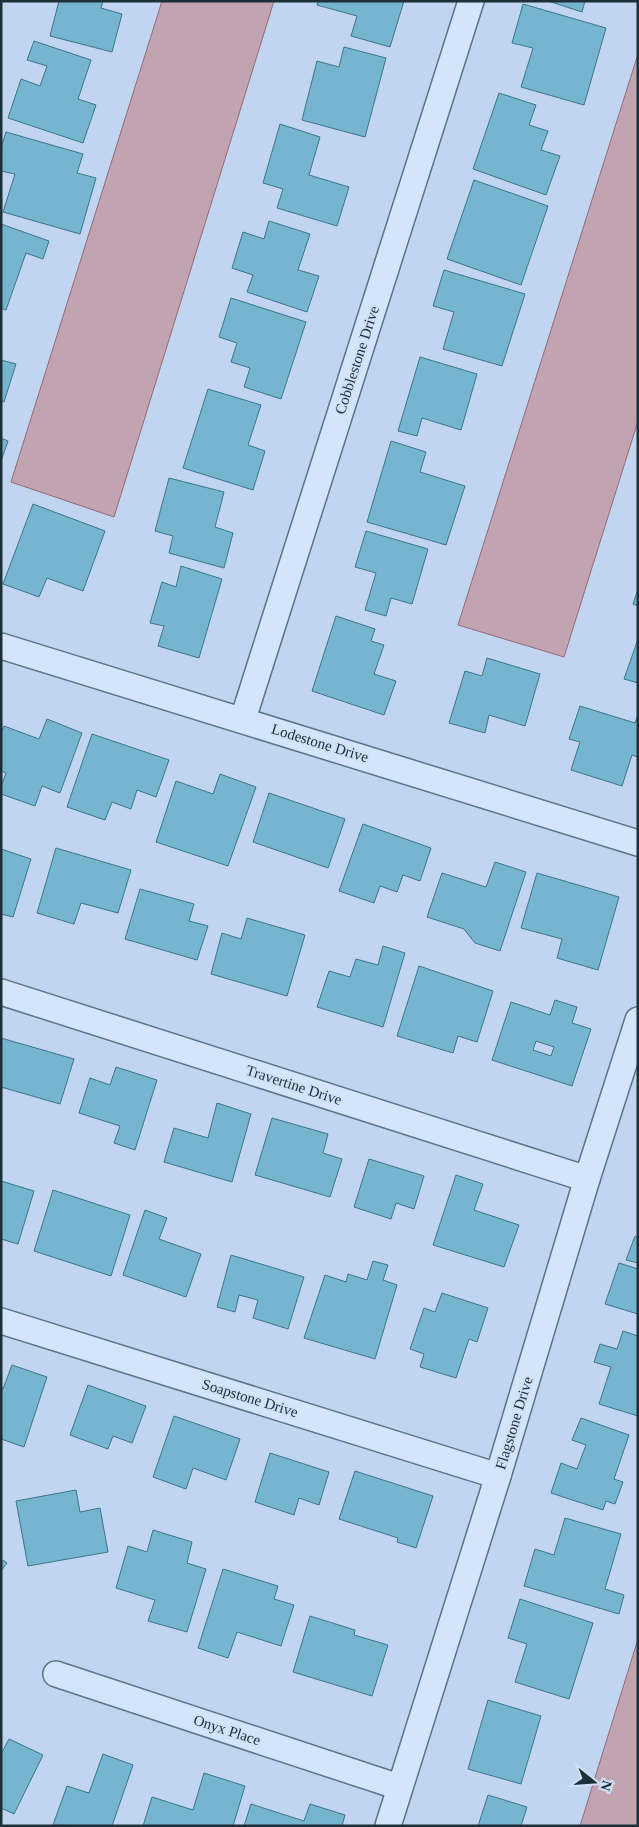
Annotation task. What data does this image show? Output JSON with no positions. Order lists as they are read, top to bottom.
{
  "streets": {
    "street": [
      "Cobblestone Drive",
      "Lodestone Drive",
      "Travertine Drive",
      "Soapstone Drive",
      "Flagstone Drive",
      "Onyx Place"
    ]
  },
  "crossings": [
    ["Cobblestone Drive", "Lodestone Drive"],
    ["Travertine Drive", "Flagstone Drive"],
    ["Soapstone Drive", "Flagstone Drive"],
    ["Flagstone Drive", "Onyx Place"]
  ],
  "north": "right"
}
